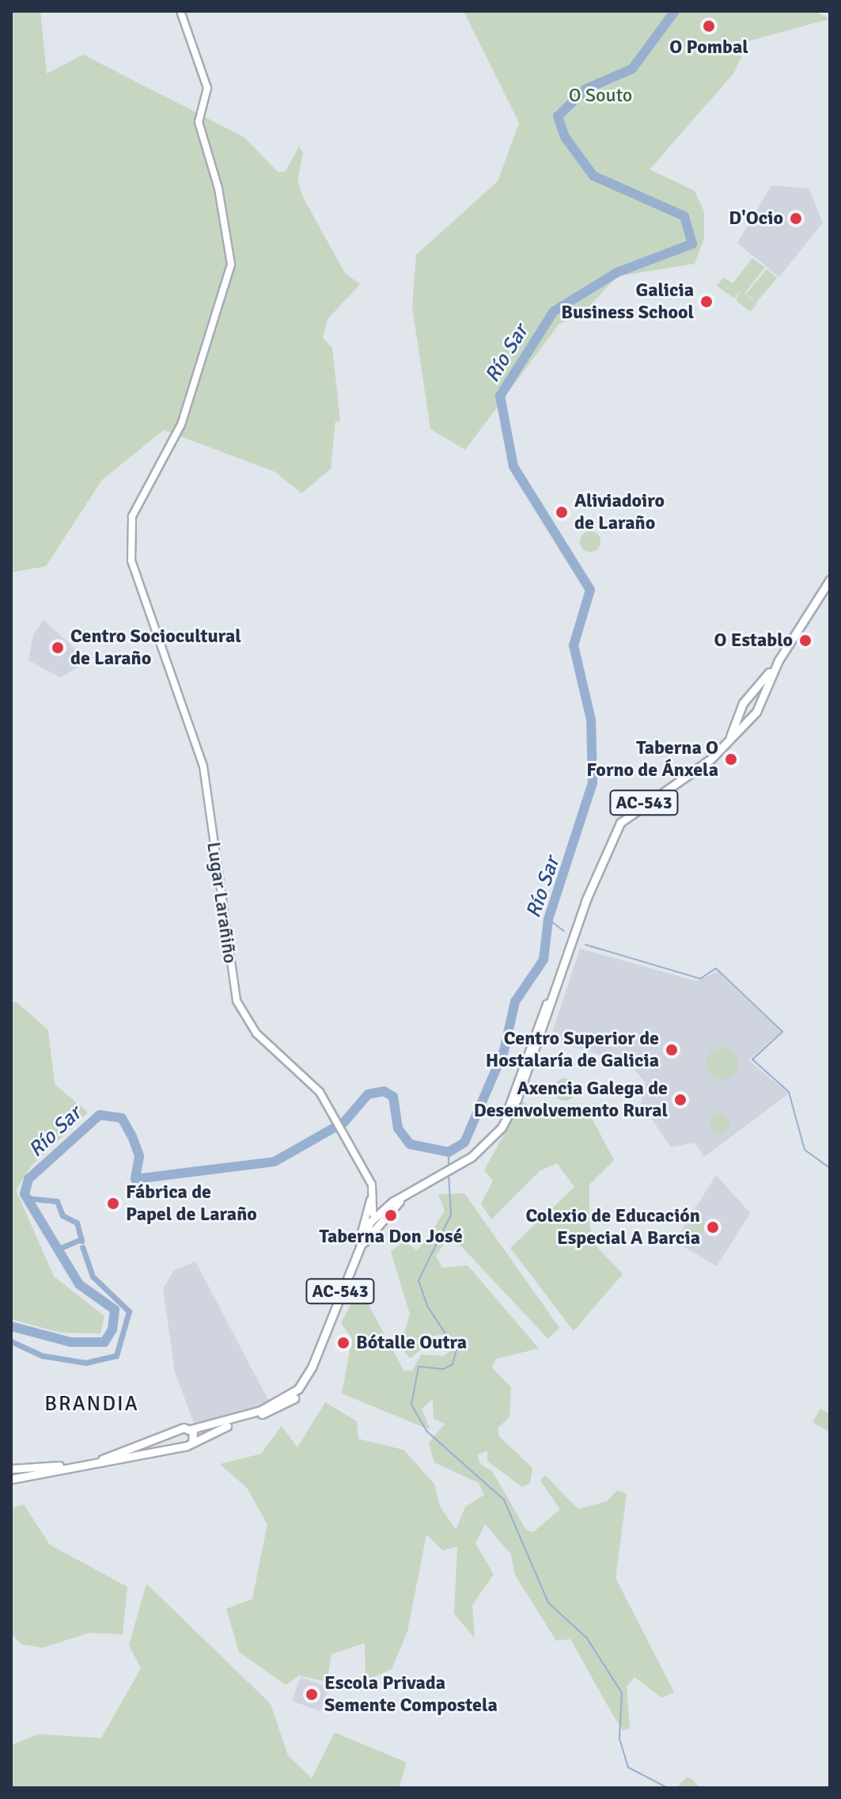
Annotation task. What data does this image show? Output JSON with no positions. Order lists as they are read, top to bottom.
{
  "streets": {
    "main road": ["AC-543"],
    "street": ["Lugar Larañiño"]
  },
  "districts": ["BRANDIA"],
  "water": ["Río Sar"],
  "parks": ["O Souto"],
  "places": [
    "O Pombal",
    "D'Ocio",
    "Galicia Business School",
    "Aliviadoiro de Laraño",
    "O Establo",
    "Centro Sociocultural de Laraño",
    "Taberna O Forno de Ánxela",
    "Centro Superior de Hostalaría de Galicia",
    "Axencia Galega de Desenvolvemento Rural",
    "Fábrica de Papel de Laraño",
    "Taberna Don José",
    "Colexio de Educación Especial A Barcia",
    "Bótalle Outra",
    "Escola Privada Semente Compostela"
  ]
}
